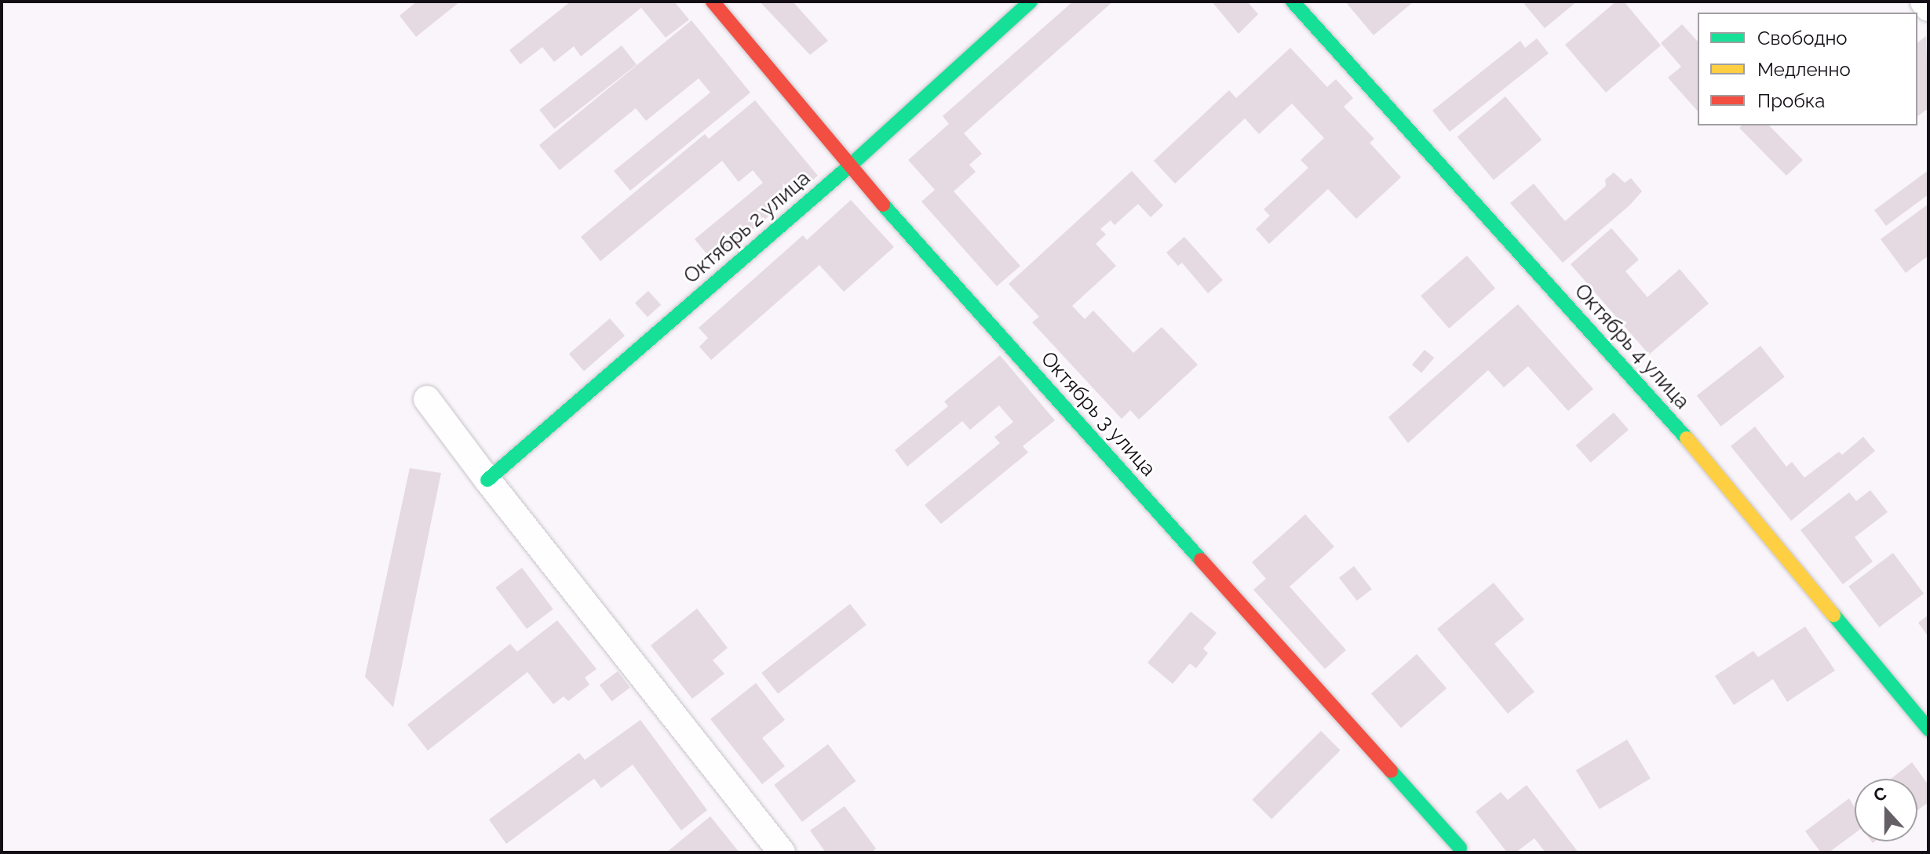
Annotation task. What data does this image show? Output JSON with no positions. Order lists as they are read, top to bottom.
{
  "streets": {
    "street": ["Октябрь 2 улица", "Октябрь 4 улица", "Октябрь 3 улица"]
  },
  "crossings": [
    ["Октябрь 2 улица", "Октябрь 3 улица"]
  ],
  "legend": ["Свободно", "Медленно", "Пробка"],
  "north": "top"
}
